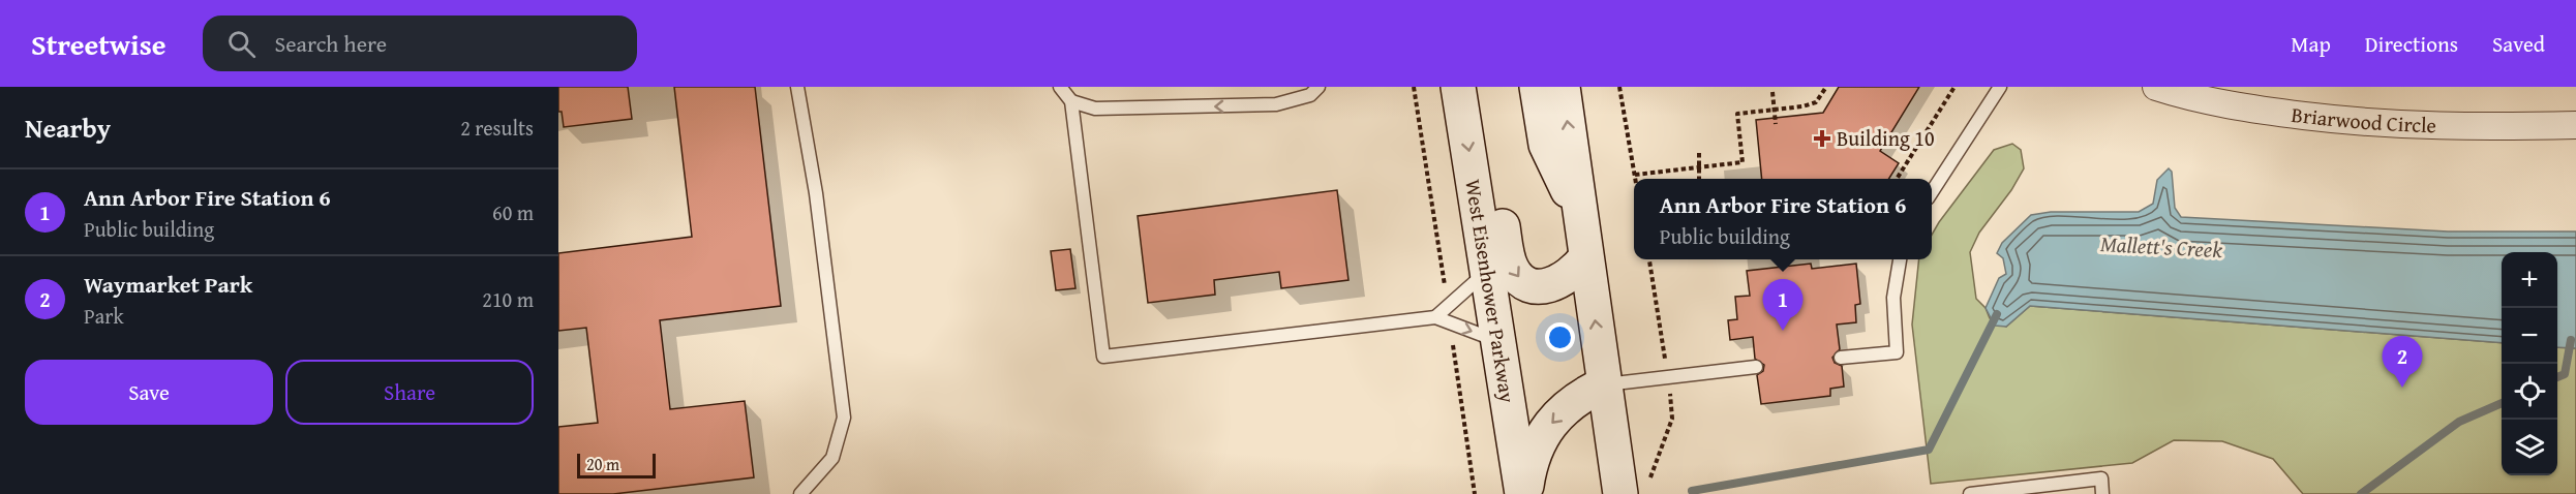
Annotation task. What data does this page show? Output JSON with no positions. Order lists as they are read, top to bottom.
{
  "streets": {
    "main road": ["West Eisenhower Parkway"],
    "street": ["Briarwood Circle"]
  },
  "water": ["Mallett's Creek"],
  "places": {
    "health": ["Building 10"]
  },
  "scale_bar": "20 m",
  "page": {
    "header": "Streetwise",
    "search": "Search here",
    "nav": ["Map", "Directions", "Saved"],
    "heading": ["Nearby", "2 results"],
    "list": [
      {
        "mark": "1",
        "name": "Ann Arbor Fire Station 6",
        "note": "Public building",
        "value": "60 m"
      },
      {
        "mark": "2",
        "name": "Waymarket Park",
        "note": "Park",
        "value": "210 m"
      }
    ],
    "popup": ["Ann Arbor Fire Station 6", "Public building"],
    "map_buttons": ["+", "−"],
    "pins": ["1", "2"],
    "buttons": ["Save", "Share"],
    "scale": "20 m"
  }
}
